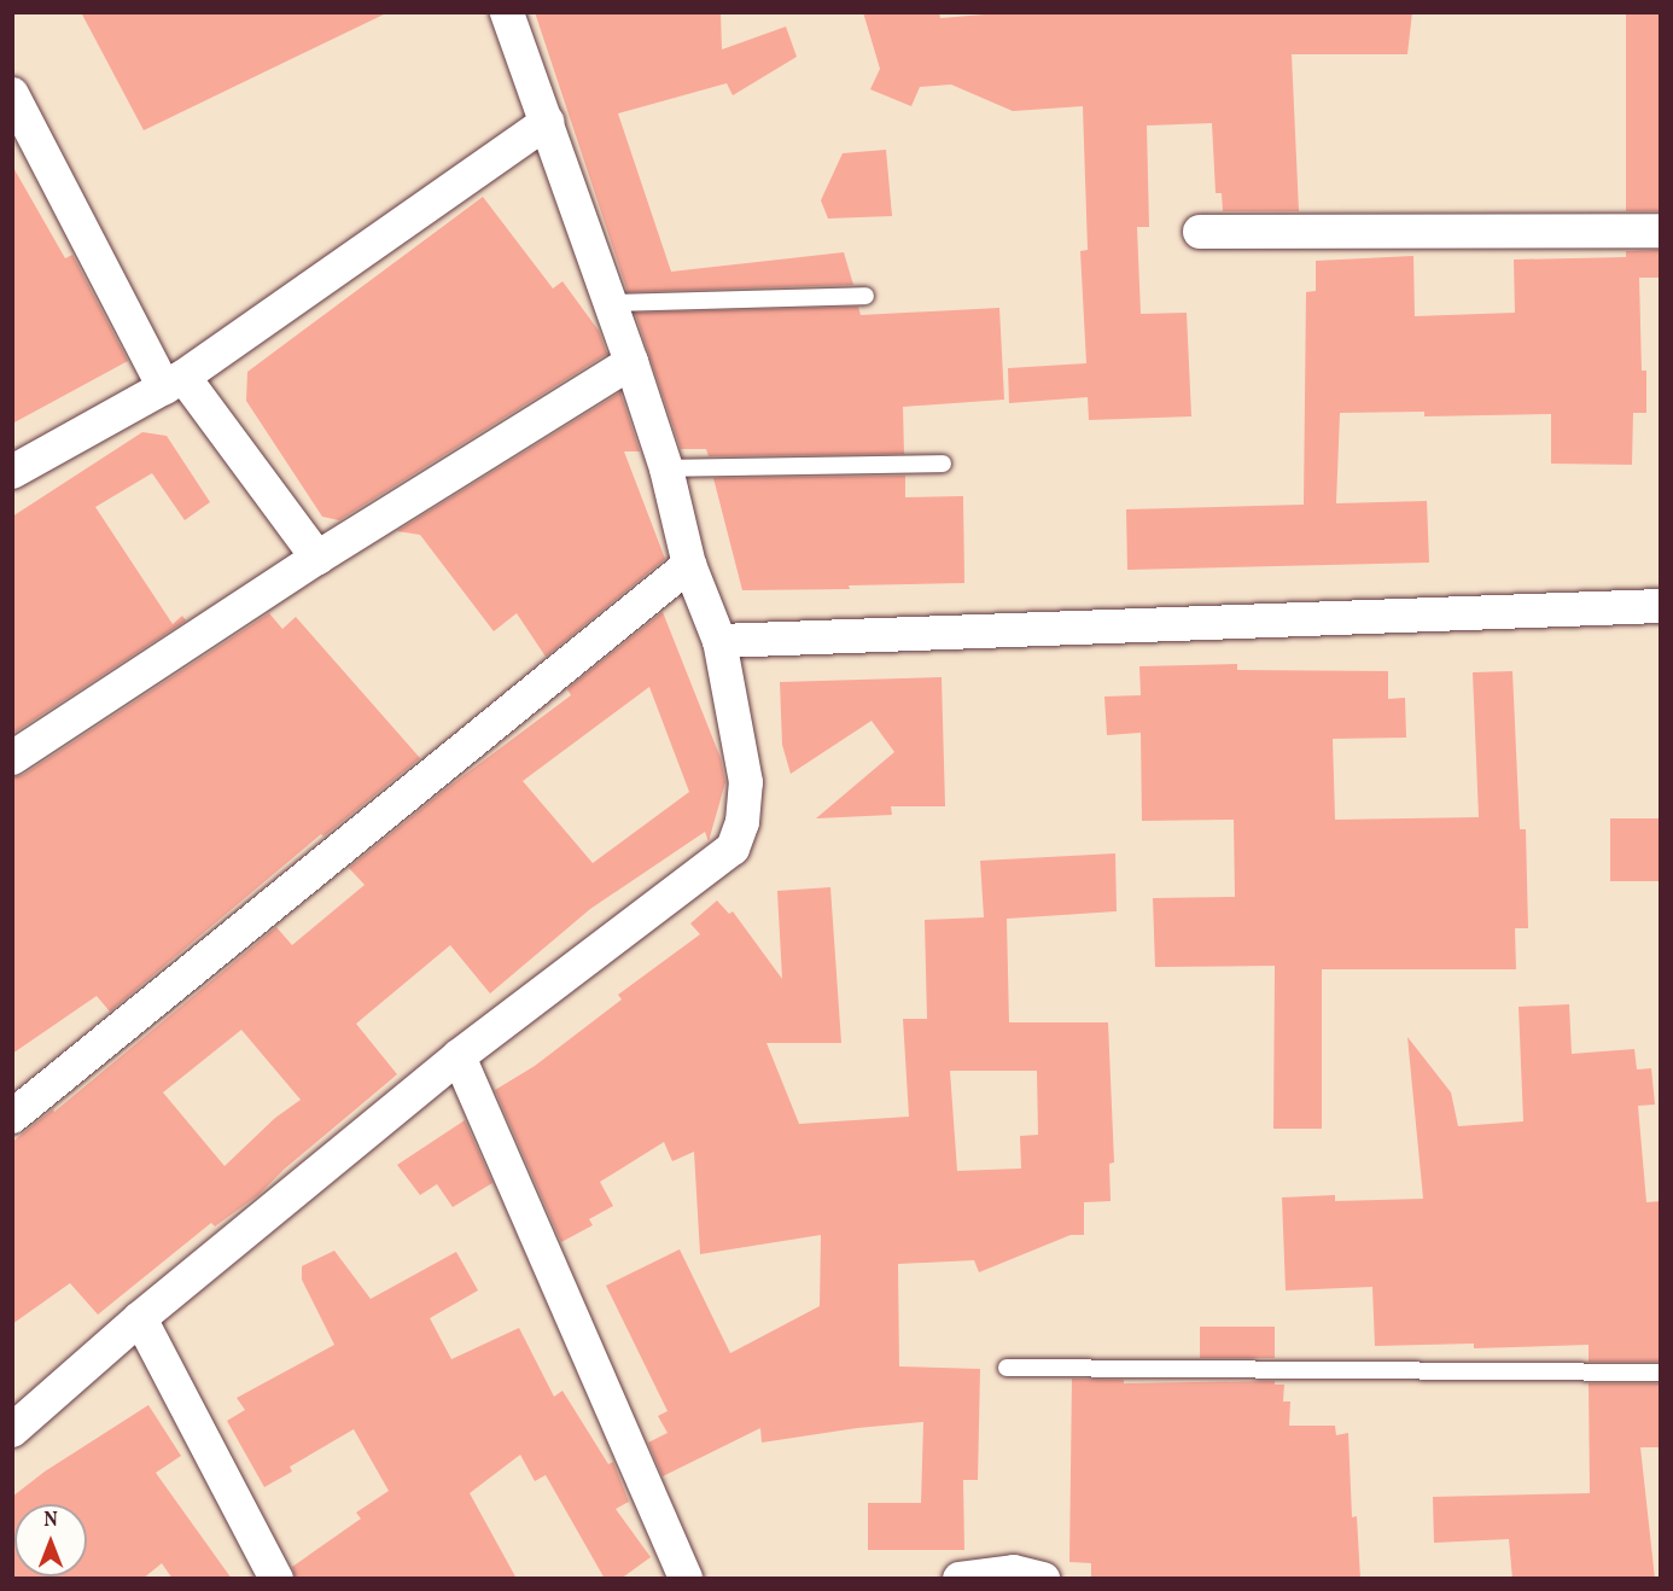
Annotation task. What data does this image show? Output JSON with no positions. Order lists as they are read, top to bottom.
{
  "north": "top"
}
